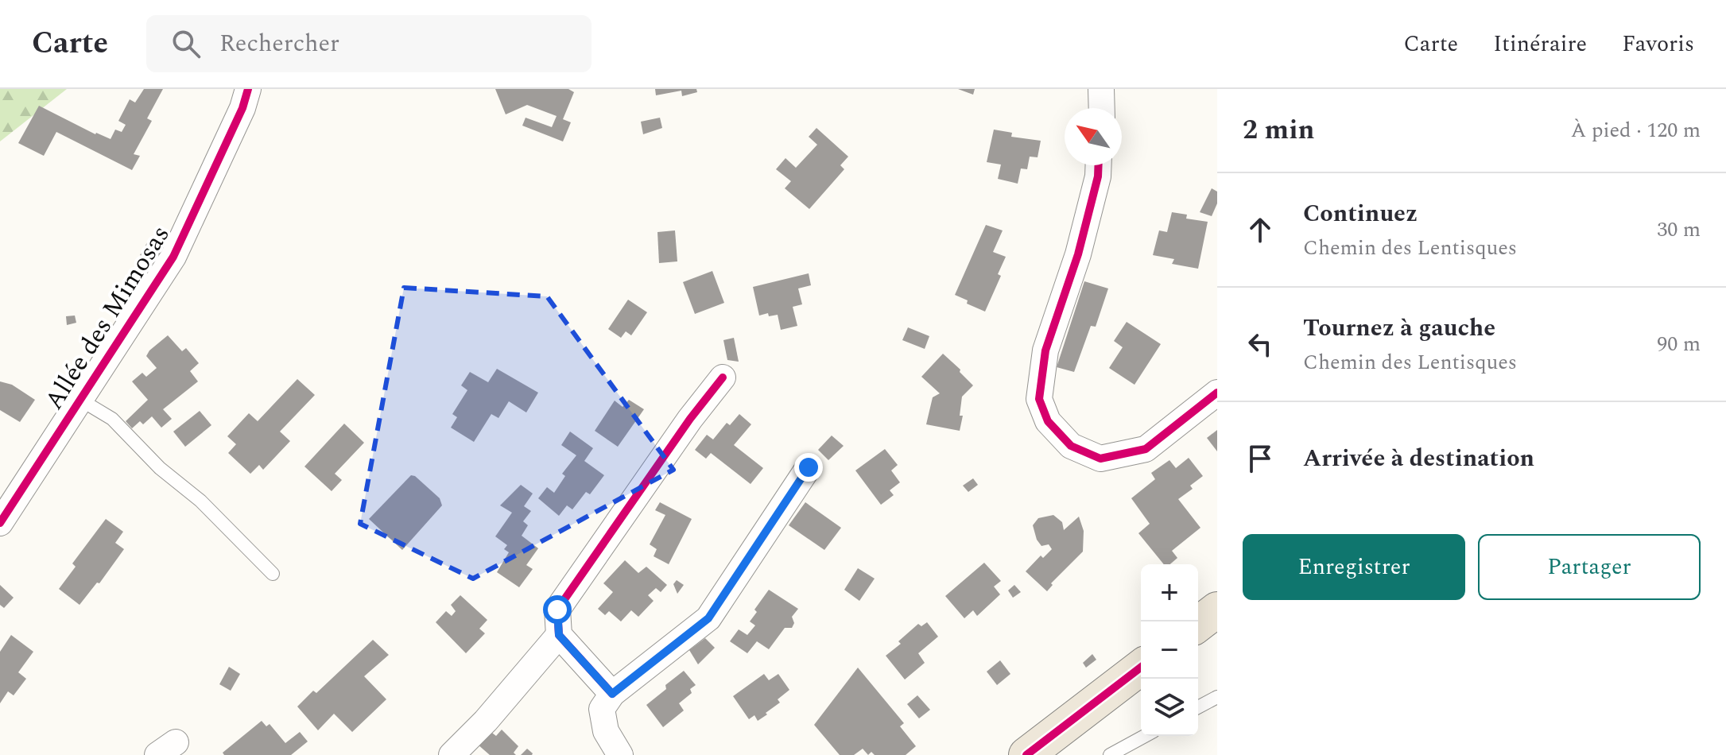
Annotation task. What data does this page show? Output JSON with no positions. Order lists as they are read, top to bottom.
{
  "streets": {
    "street": ["Allée des Mimosas"]
  },
  "north": "top left",
  "page": {
    "header": "Carte",
    "search": "Rechercher",
    "nav": ["Carte", "Itinéraire", "Favoris"],
    "heading": ["2 min", "À pied · 120 m"],
    "list": [
      ["Continuez", "Chemin des Lentisques", "30 m"],
      ["Tournez à gauche", "Chemin des Lentisques", "90 m"],
      "Arrivée à destination"
    ],
    "buttons": ["Enregistrer", "Partager"],
    "map_buttons": ["+", "−"]
  }
}
